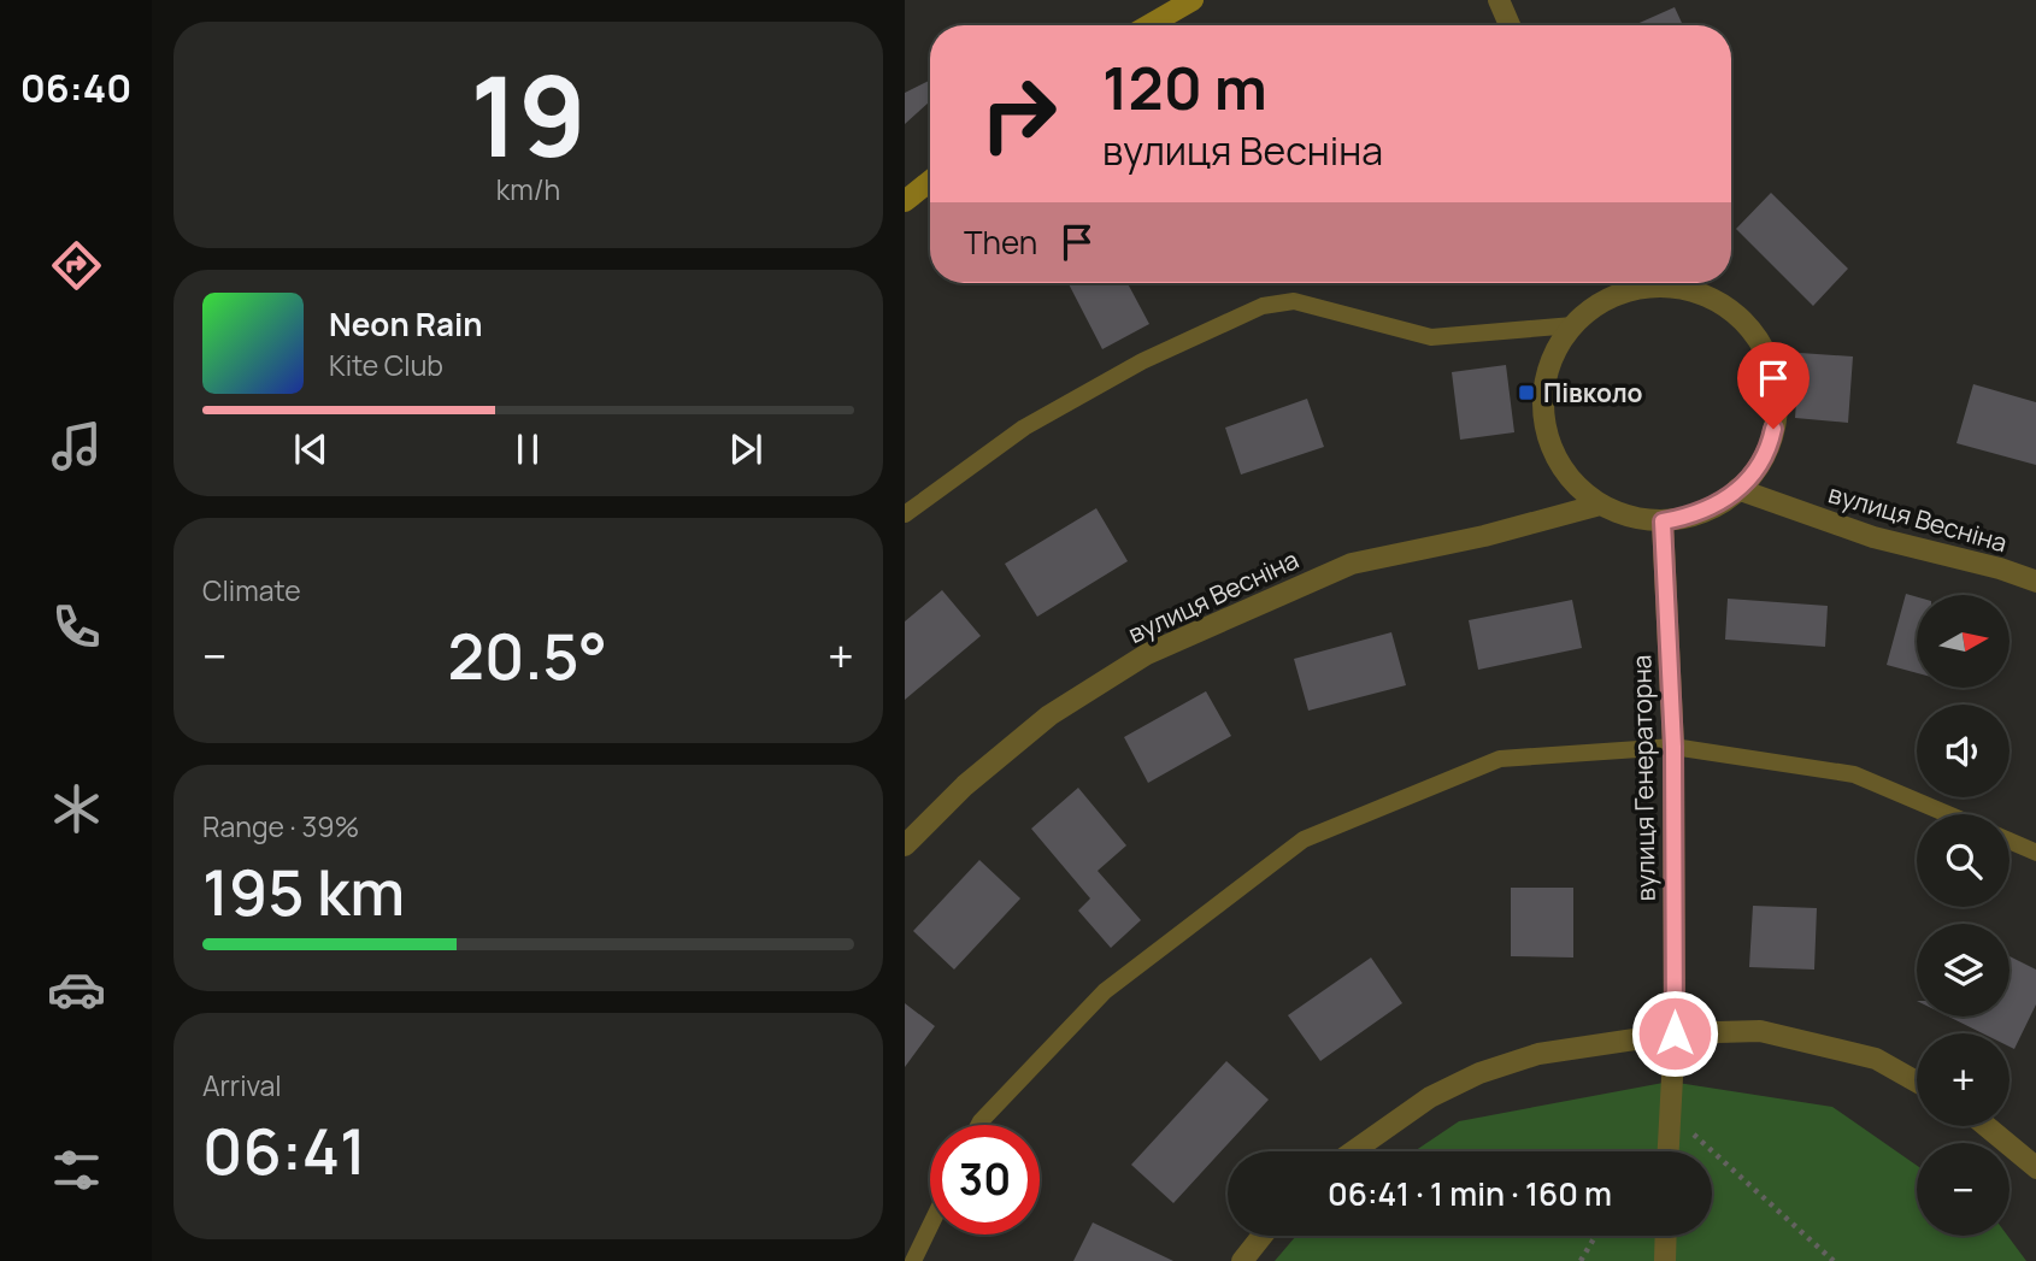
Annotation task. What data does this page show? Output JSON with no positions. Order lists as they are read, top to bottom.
{
  "streets": {
    "street": ["вулиця Весніна", "вулиця Генераторна"]
  },
  "places": {
    "transit": ["Півколо"]
  },
  "north": "right",
  "page": {
    "tabs": "06:40",
    "tile": [
      ["19", "km/h"],
      "Climate",
      ["Range · 39%", "195 km"],
      ["Arrival", "06:41"]
    ],
    "turn": ["120 m", "вулиця Весніна"],
    "then": "Then",
    "song": ["Neon Rain", "Kite Club"],
    "map_buttons": ["+", "−"],
    "heat": ["−", "20.5°", "+"],
    "limit": "30",
    "trip": "06:41 · 1 min · 160 m"
  }
}
